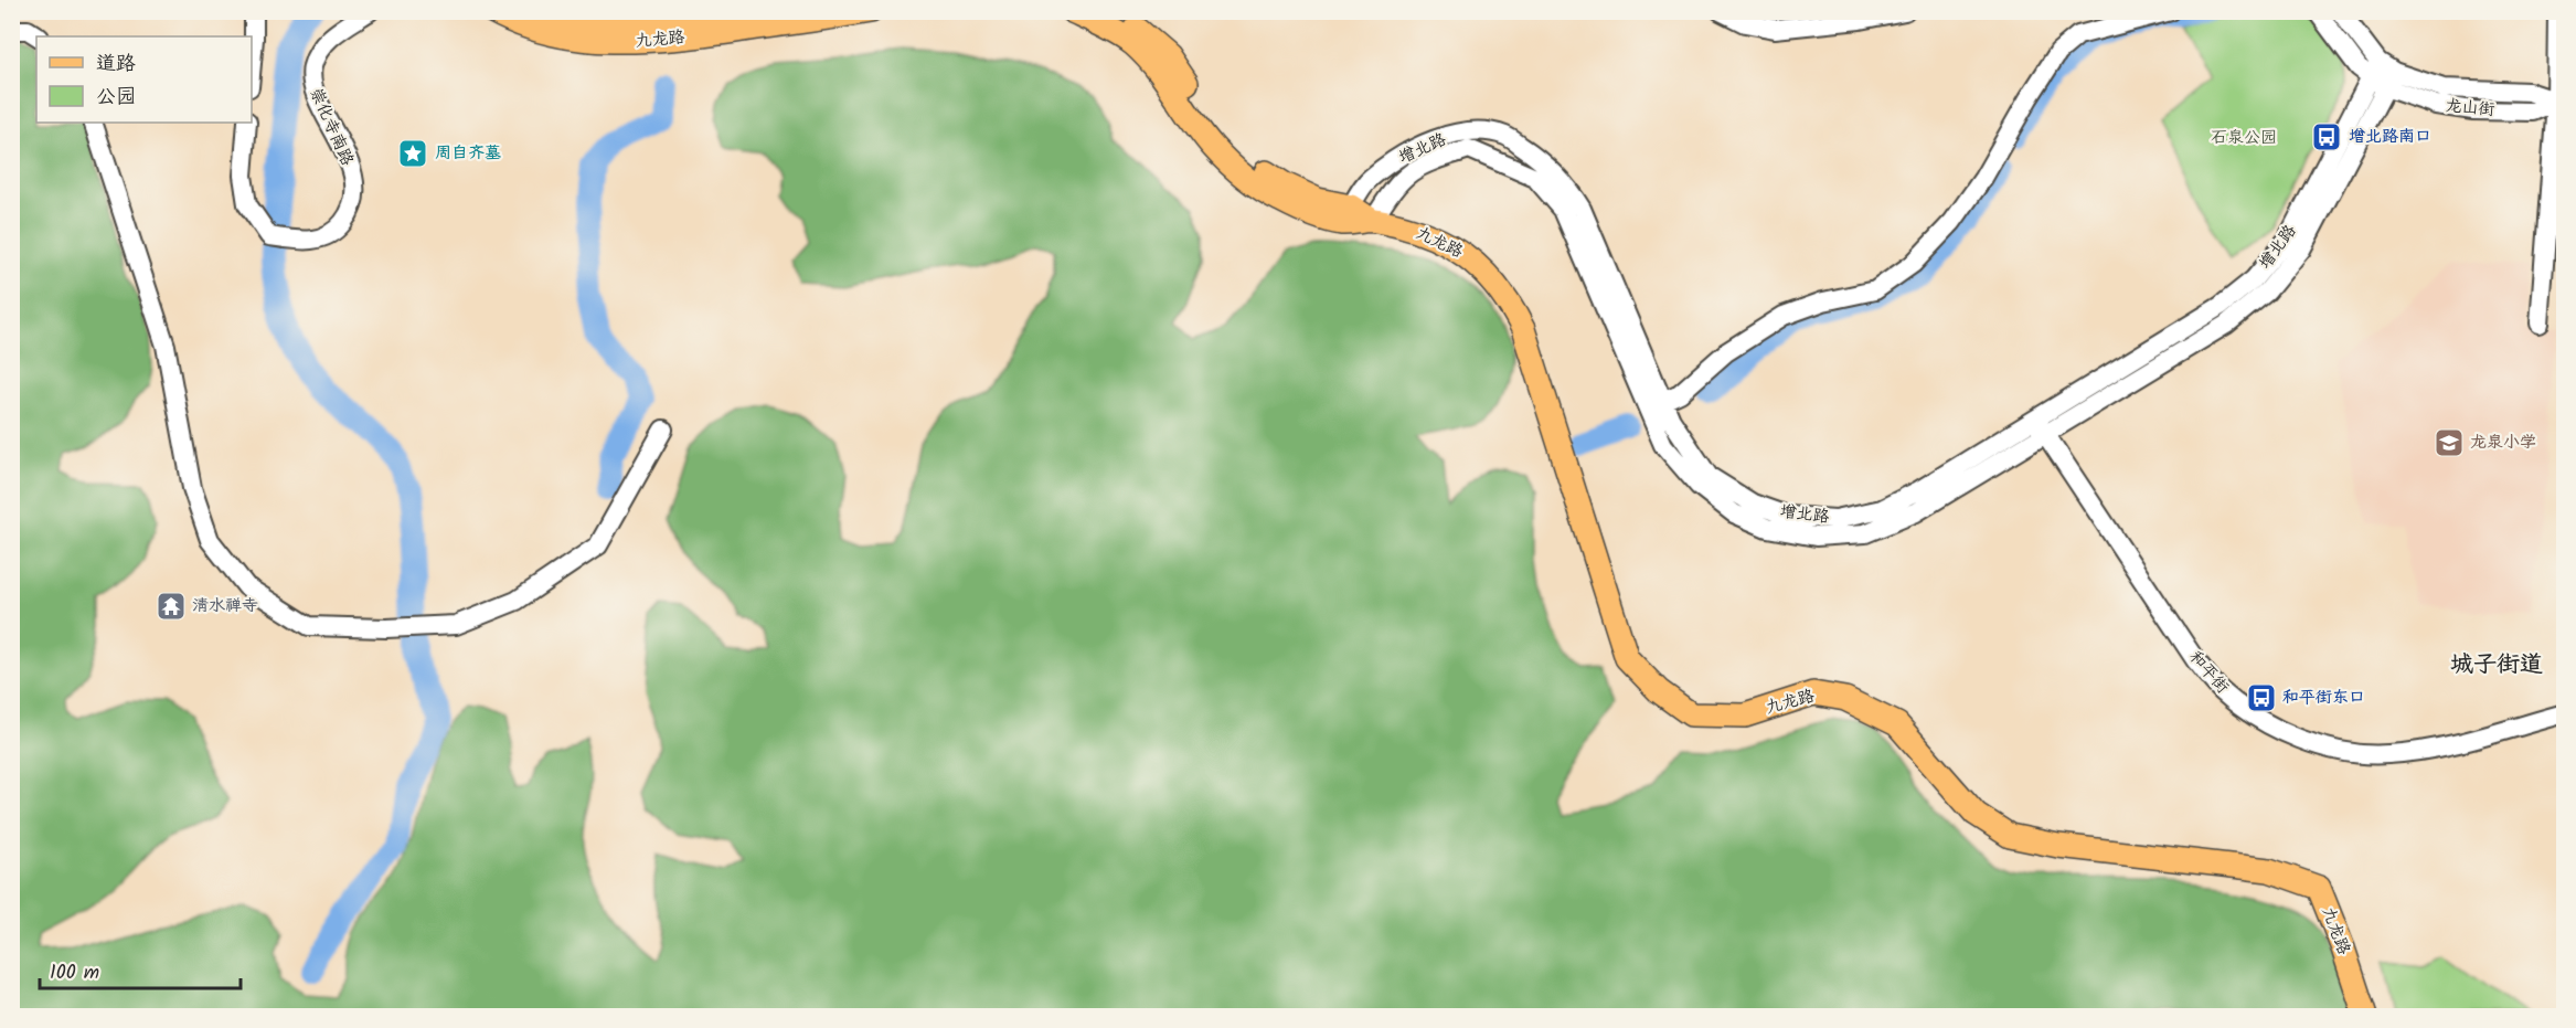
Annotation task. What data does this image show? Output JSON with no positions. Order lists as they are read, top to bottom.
{
  "streets": {
    "main road": ["九龙路"],
    "street": [
      "龙山街",
      "崇化寺南路",
      "增北路",
      "和平街"
    ]
  },
  "crossings": [
    ["九龙路", "增北路"],
    ["龙山街", "增北路"],
    ["增北路", "和平街"]
  ],
  "districts": ["城子街道"],
  "parks": ["石泉公园"],
  "places": {
    "bus stop": ["增北路南口", "和平街东口"],
    "place": ["周自齐墓"],
    "school or university": ["龙泉小学"],
    "temple": ["清水禅寺"]
  },
  "legend": ["道路", "公园"],
  "scale_bar": "100 m"
}
